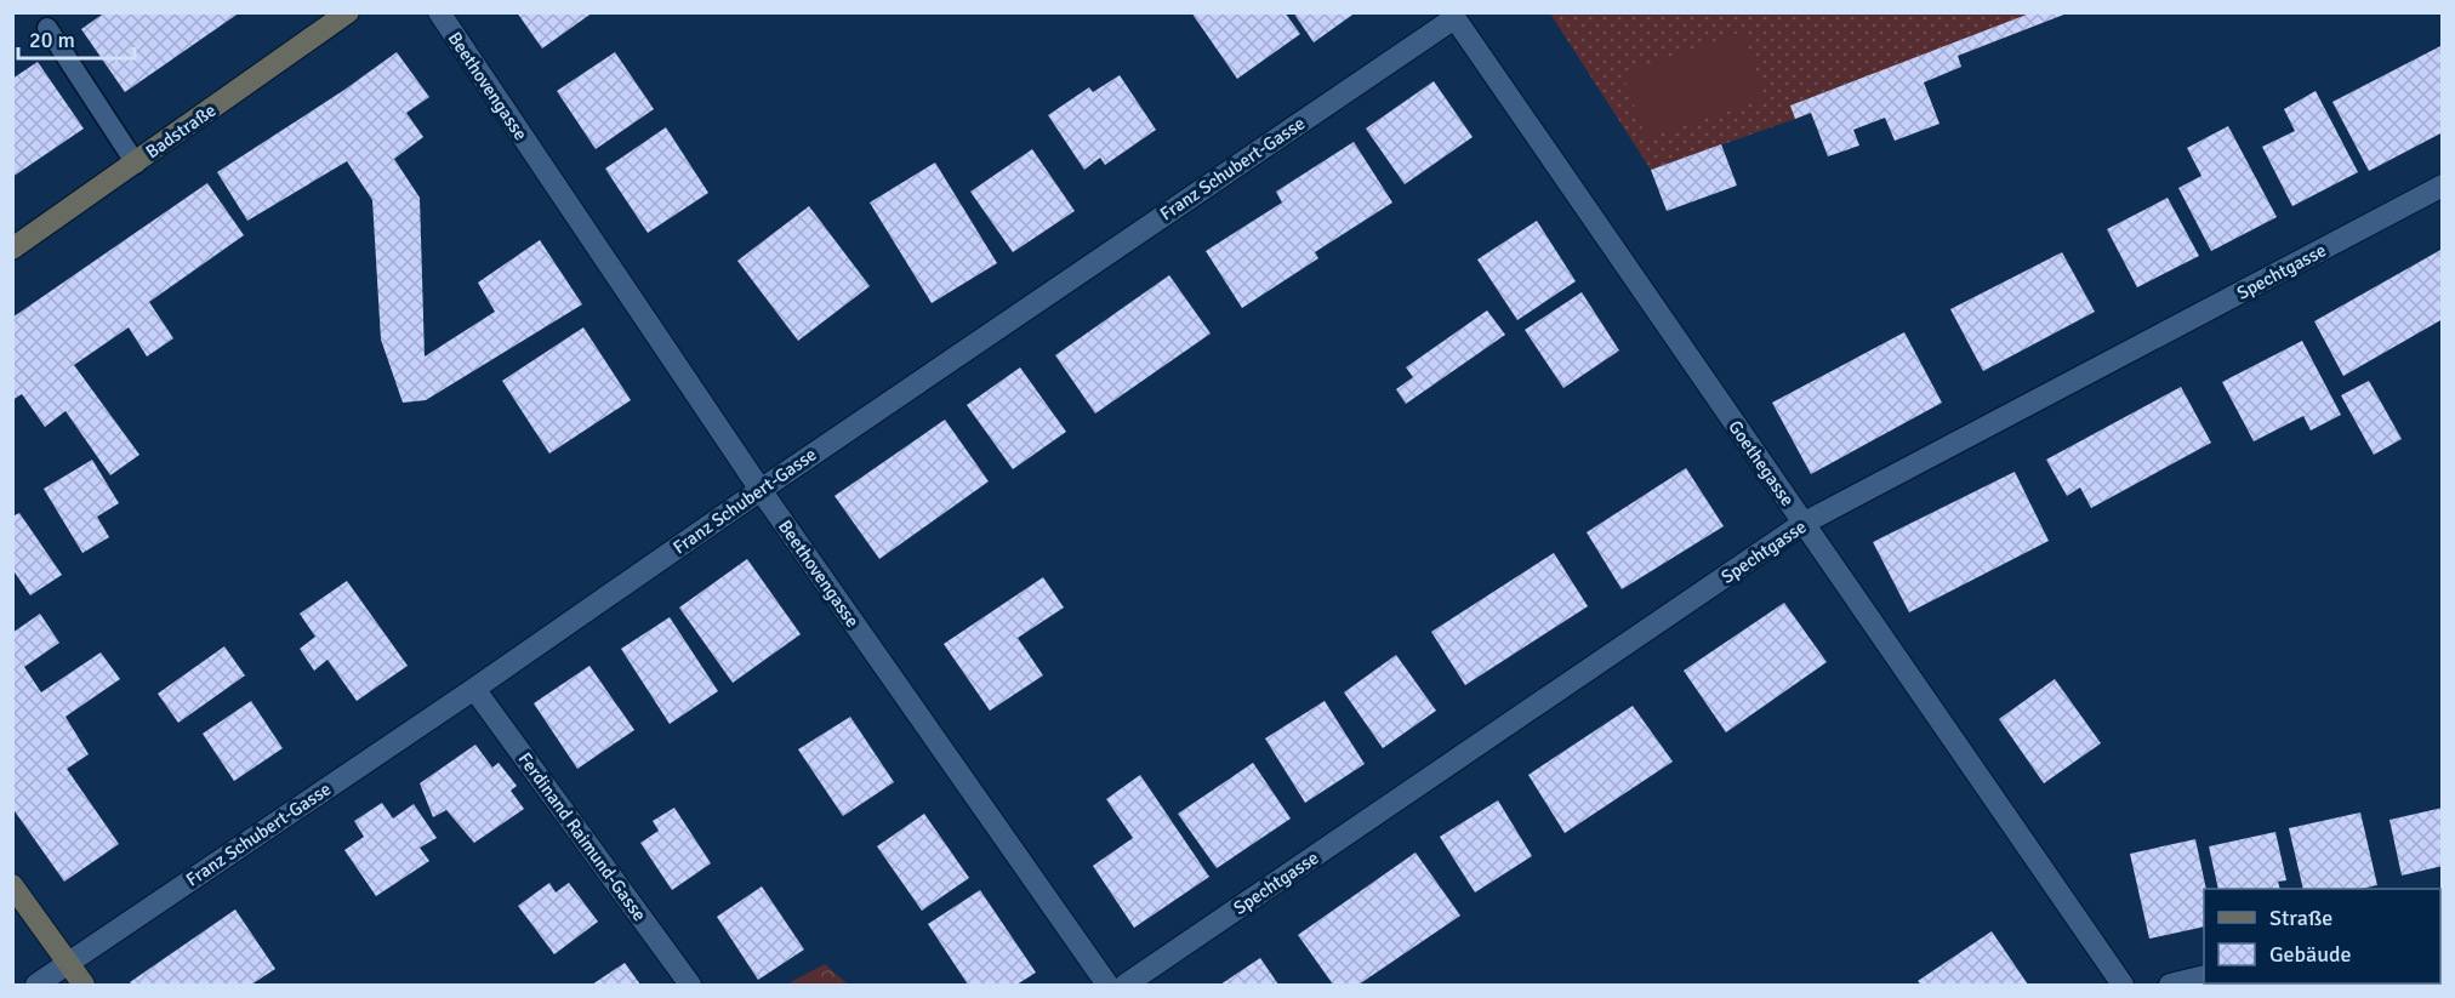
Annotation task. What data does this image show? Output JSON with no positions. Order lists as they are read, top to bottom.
{
  "streets": {
    "street": [
      "Beethovengasse",
      "Badstraße",
      "Franz Schubert-Gasse",
      "Spechtgasse",
      "Goethegasse",
      "Ferdinand Raimund-Gasse"
    ]
  },
  "crossings": [
    ["Beethovengasse", "Franz Schubert-Gasse"],
    ["Franz Schubert-Gasse", "Goethegasse"],
    ["Franz Schubert-Gasse", "Ferdinand Raimund-Gasse"],
    ["Spechtgasse", "Goethegasse"]
  ],
  "legend": ["Straße", "Gebäude"],
  "scale_bar": "20 m"
}
